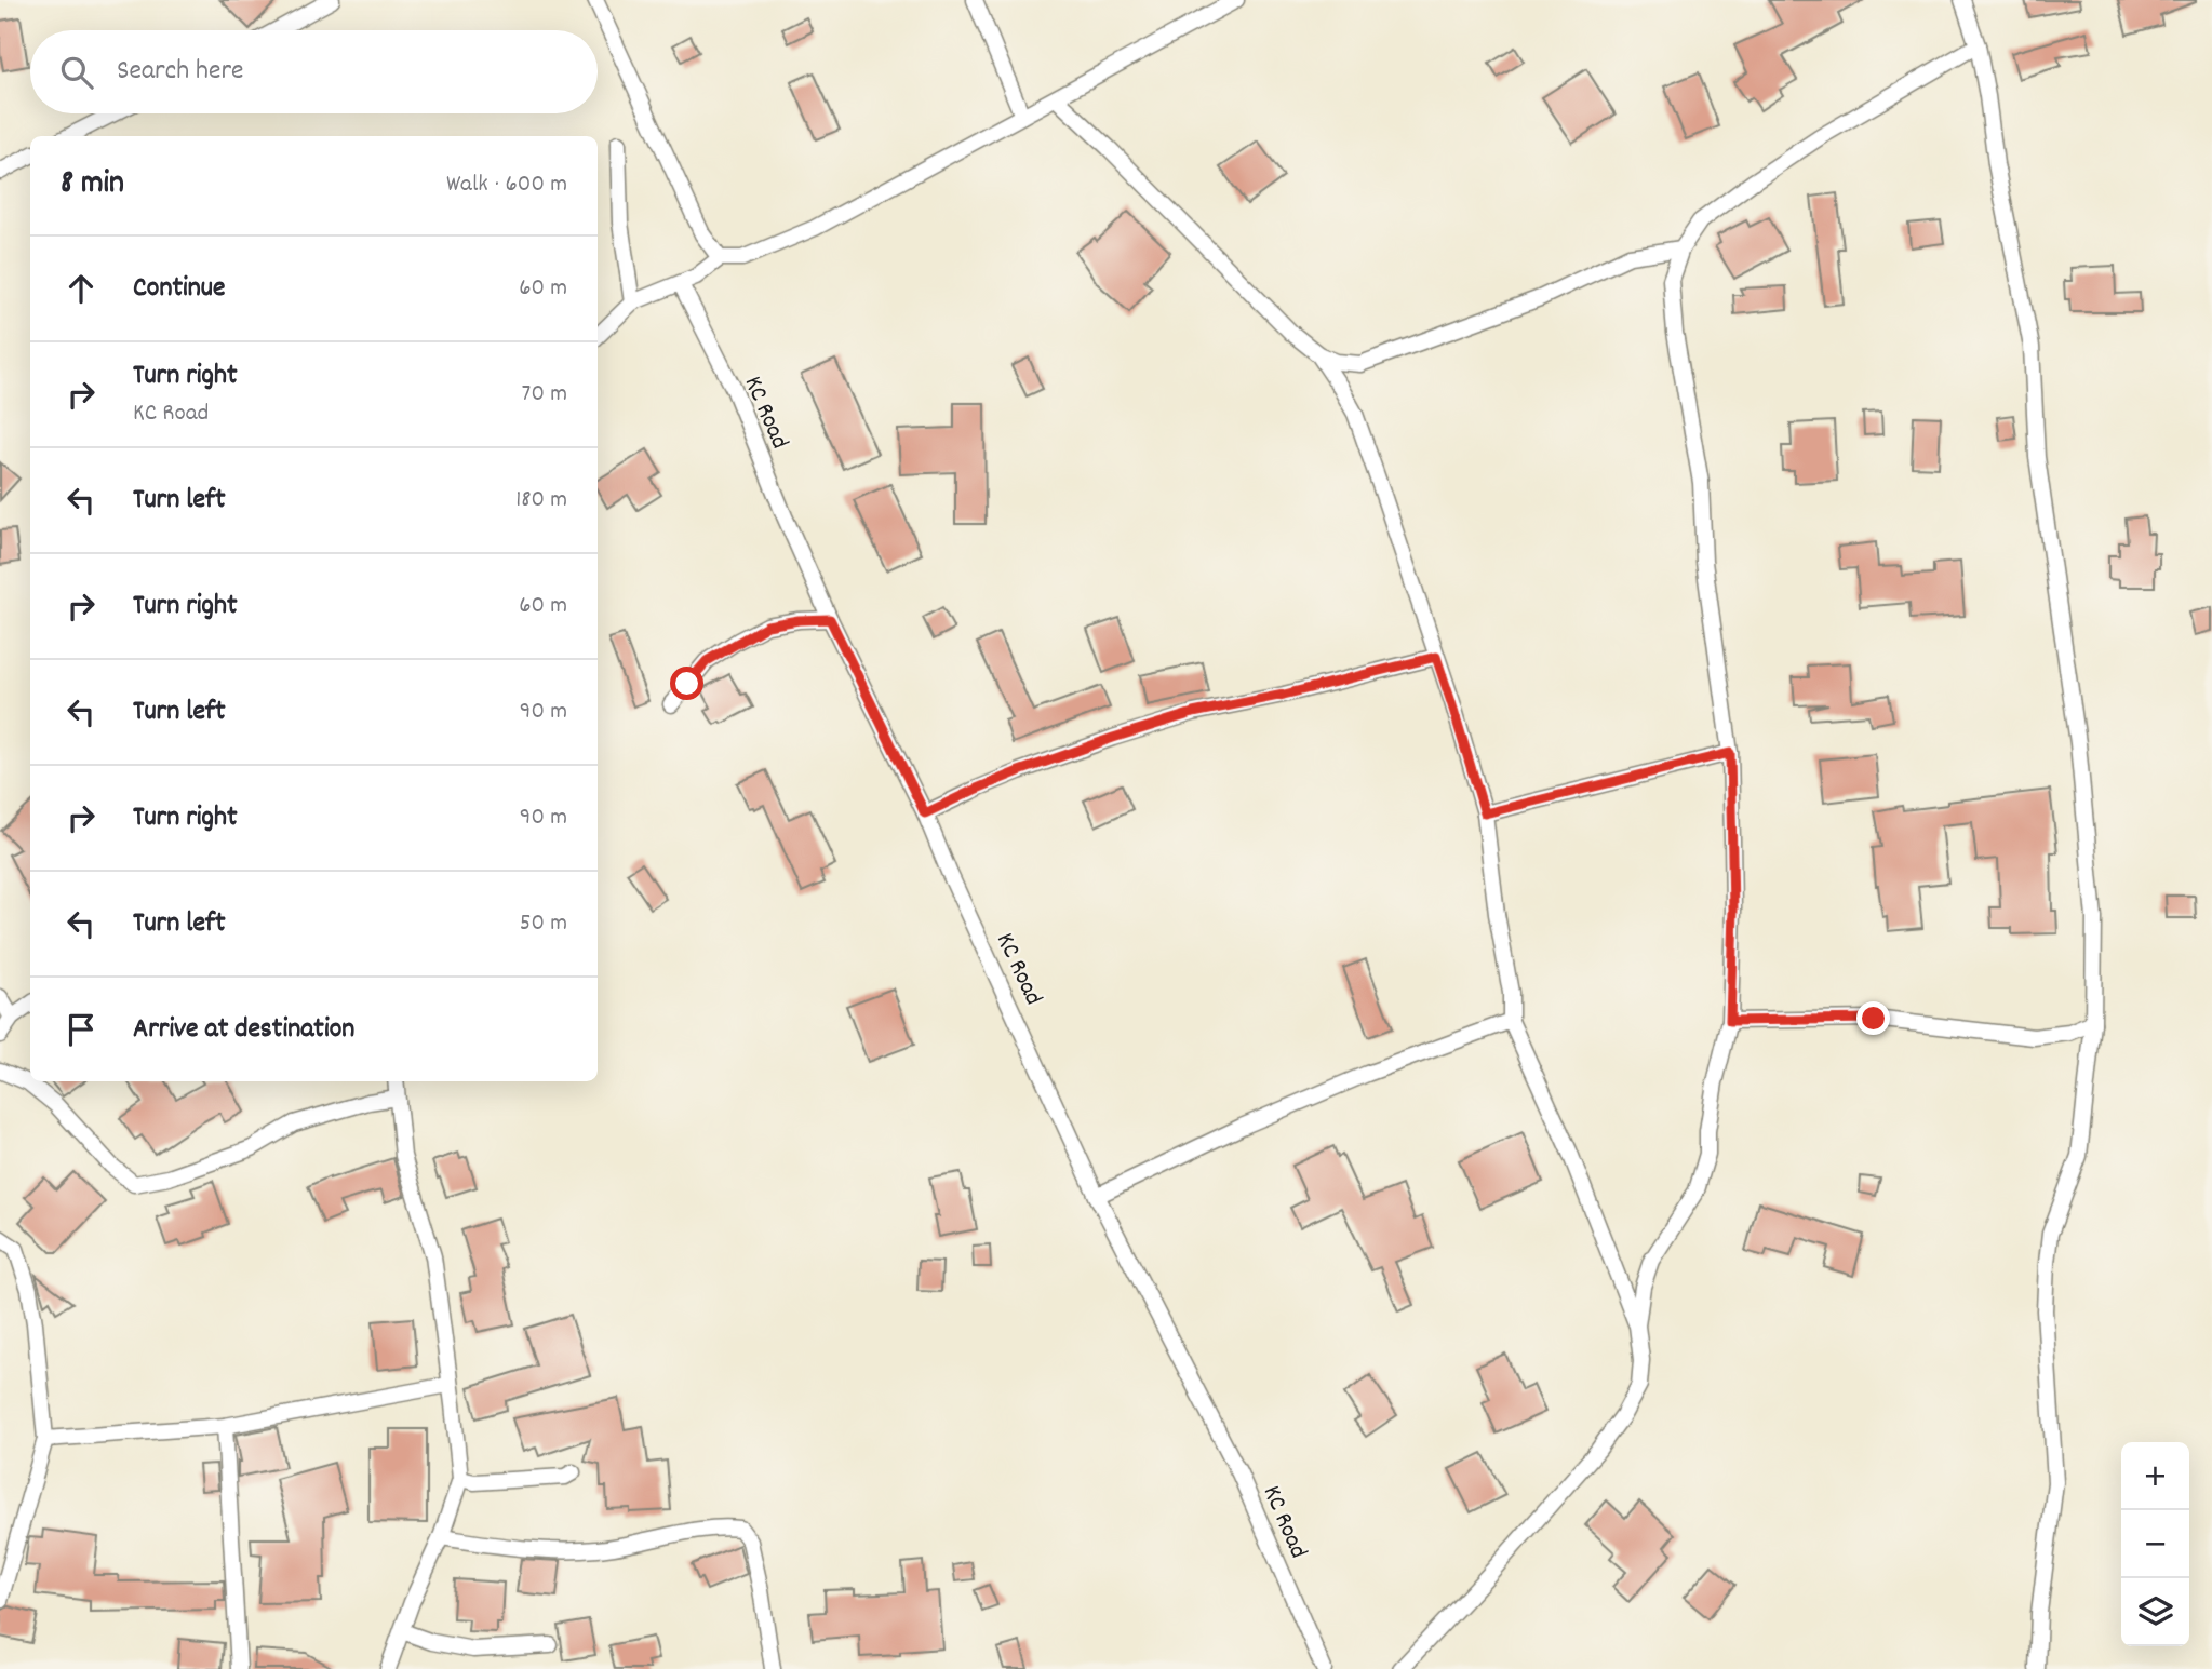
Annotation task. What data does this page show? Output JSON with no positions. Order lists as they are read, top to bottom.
{
  "streets": {
    "street": ["KC Road"]
  },
  "page": {
    "search": "Search here",
    "heading": ["8 min", "Walk · 600 m"],
    "list": [
      ["Continue", "60 m"],
      ["Turn right", "KC Road", "70 m"],
      ["Turn left", "180 m"],
      ["Turn right", "60 m"],
      ["Turn left", "90 m"],
      ["Turn right", "90 m"],
      ["Turn left", "50 m"],
      "Arrive at destination"
    ],
    "map_buttons": ["+", "−"]
  }
}
